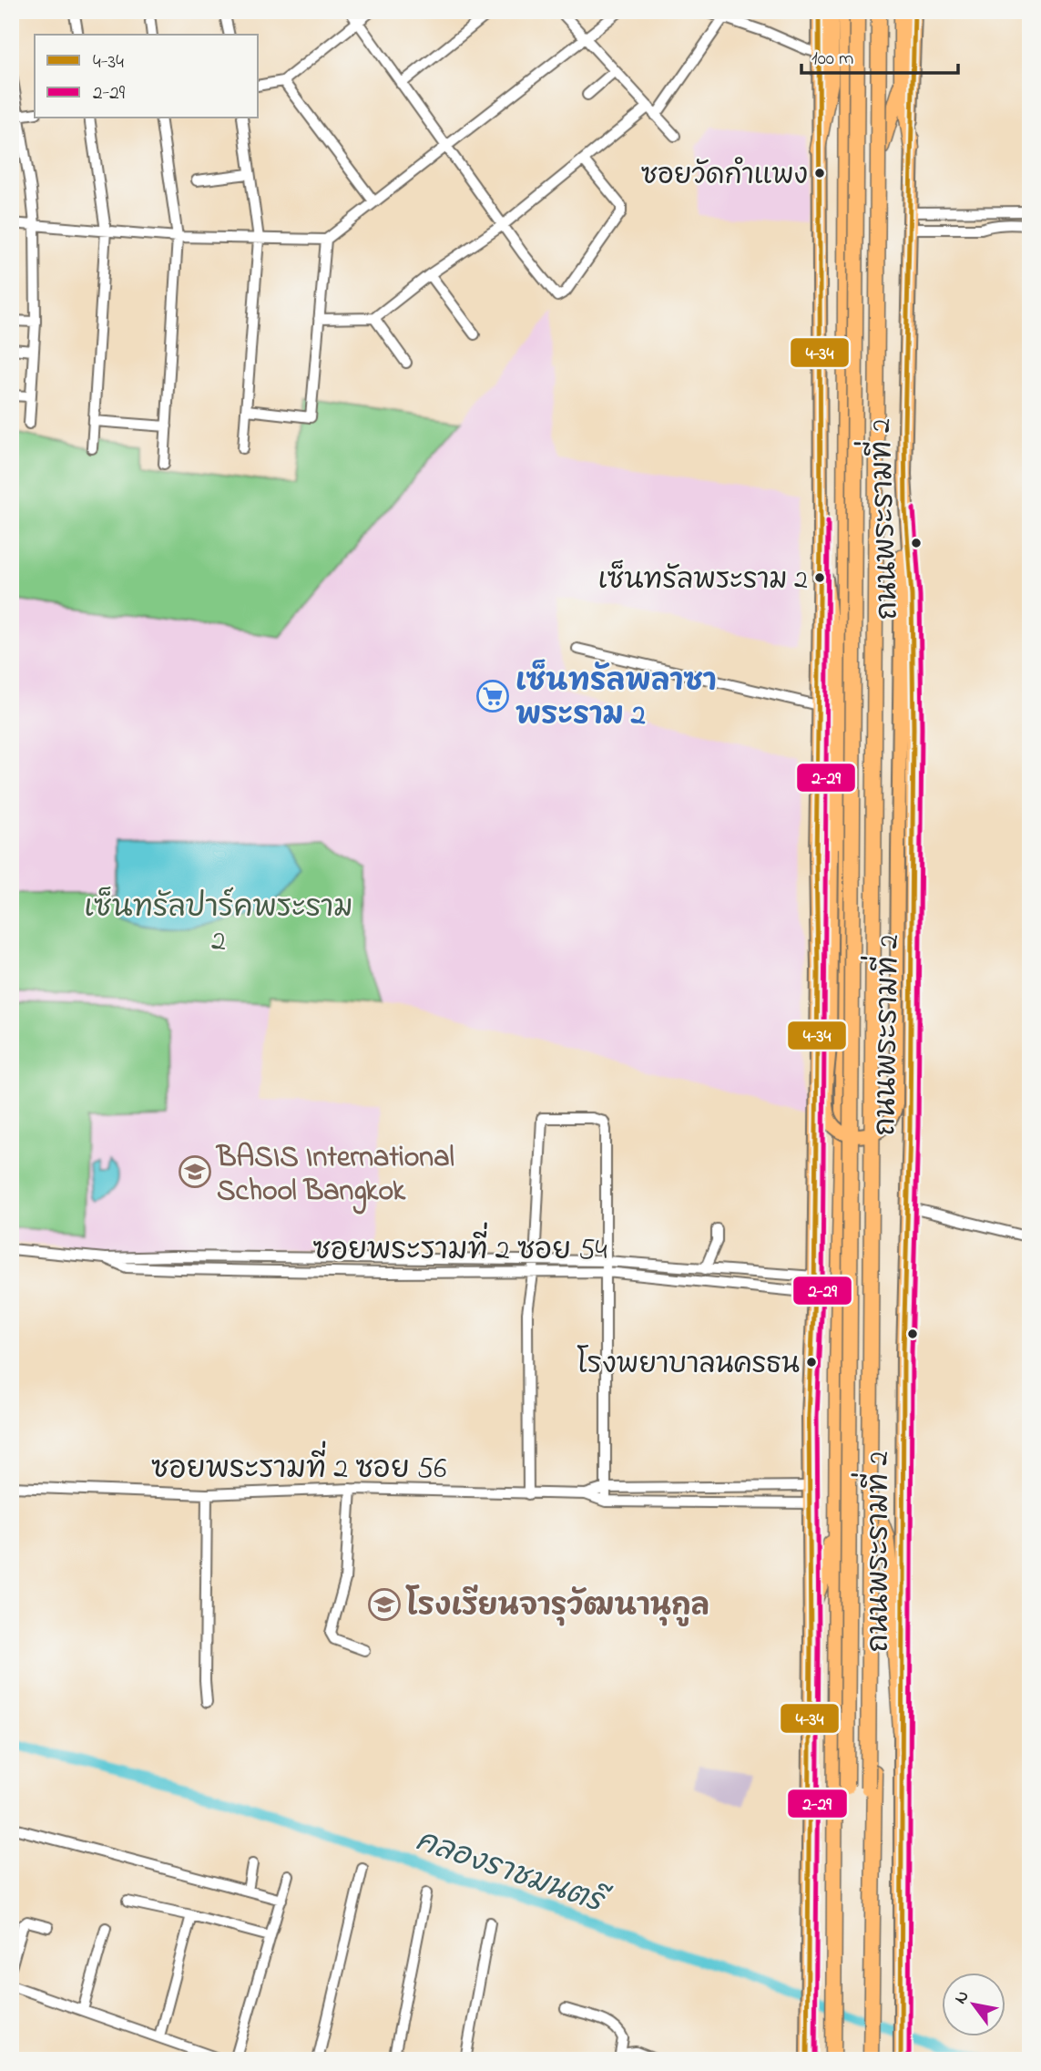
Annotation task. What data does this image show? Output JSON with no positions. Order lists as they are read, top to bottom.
{
  "streets": {
    "highway": ["ถนนพระรามที่ 2"],
    "street": ["ซอยพระรามที่ 2 ซอย 54", "ซอยพระรามที่ 2 ซอย 56"]
  },
  "crossings": [
    ["ถนนพระรามที่ 2", "ซอยพระรามที่ 2 ซอย 54"],
    ["ถนนพระรามที่ 2", "ซอยพระรามที่ 2 ซอย 56"]
  ],
  "water": ["คลองราชมนตรี"],
  "parks": ["เซ็นทรัลปาร์คพระราม 2"],
  "places": {
    "other": ["ซอยวัดกำแพง", "เซ็นทรัลพระราม 2", "โรงพยาบาลนครธน"],
    "supermarket": ["เซ็นทรัลพลาซา พระราม 2"],
    "school or university": ["BASIS International School Bangkok", "โรงเรียนจารุวัฒนานุกูล"]
  },
  "lines": ["transit line 4-34", "transit line 2-29"],
  "legend": ["4-34", "2-29"],
  "scale_bar": "100 m",
  "north": "top left"
}
